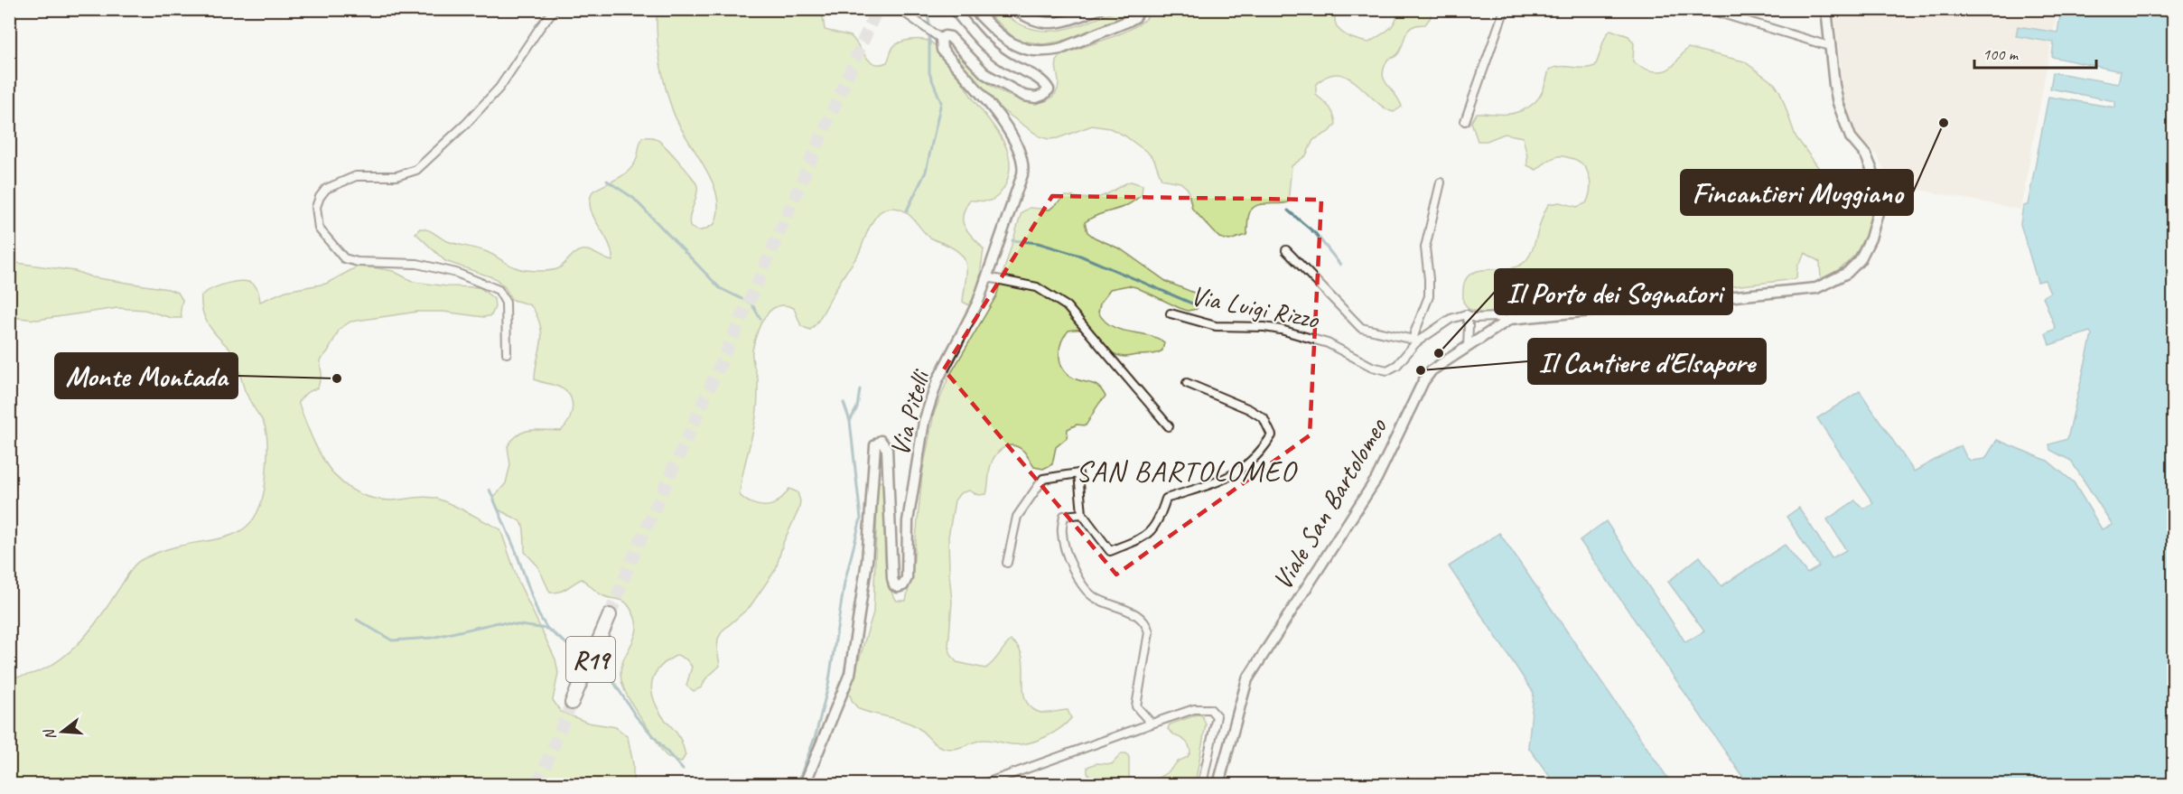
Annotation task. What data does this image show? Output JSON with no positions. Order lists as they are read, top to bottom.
{
  "streets": {
    "highway": ["R19"],
    "street": ["Via Luigi Rizzo", "Via Pitelli", "Viale San Bartolomeo"]
  },
  "districts": ["SAN BARTOLOMEO"],
  "places": [
    "Fincantieri Muggiano",
    "Il Porto dei Sognatori",
    "Il Cantiere d'Elsapore",
    "Monte Montada"
  ],
  "scale_bar": "100 m",
  "north": "left"
}
